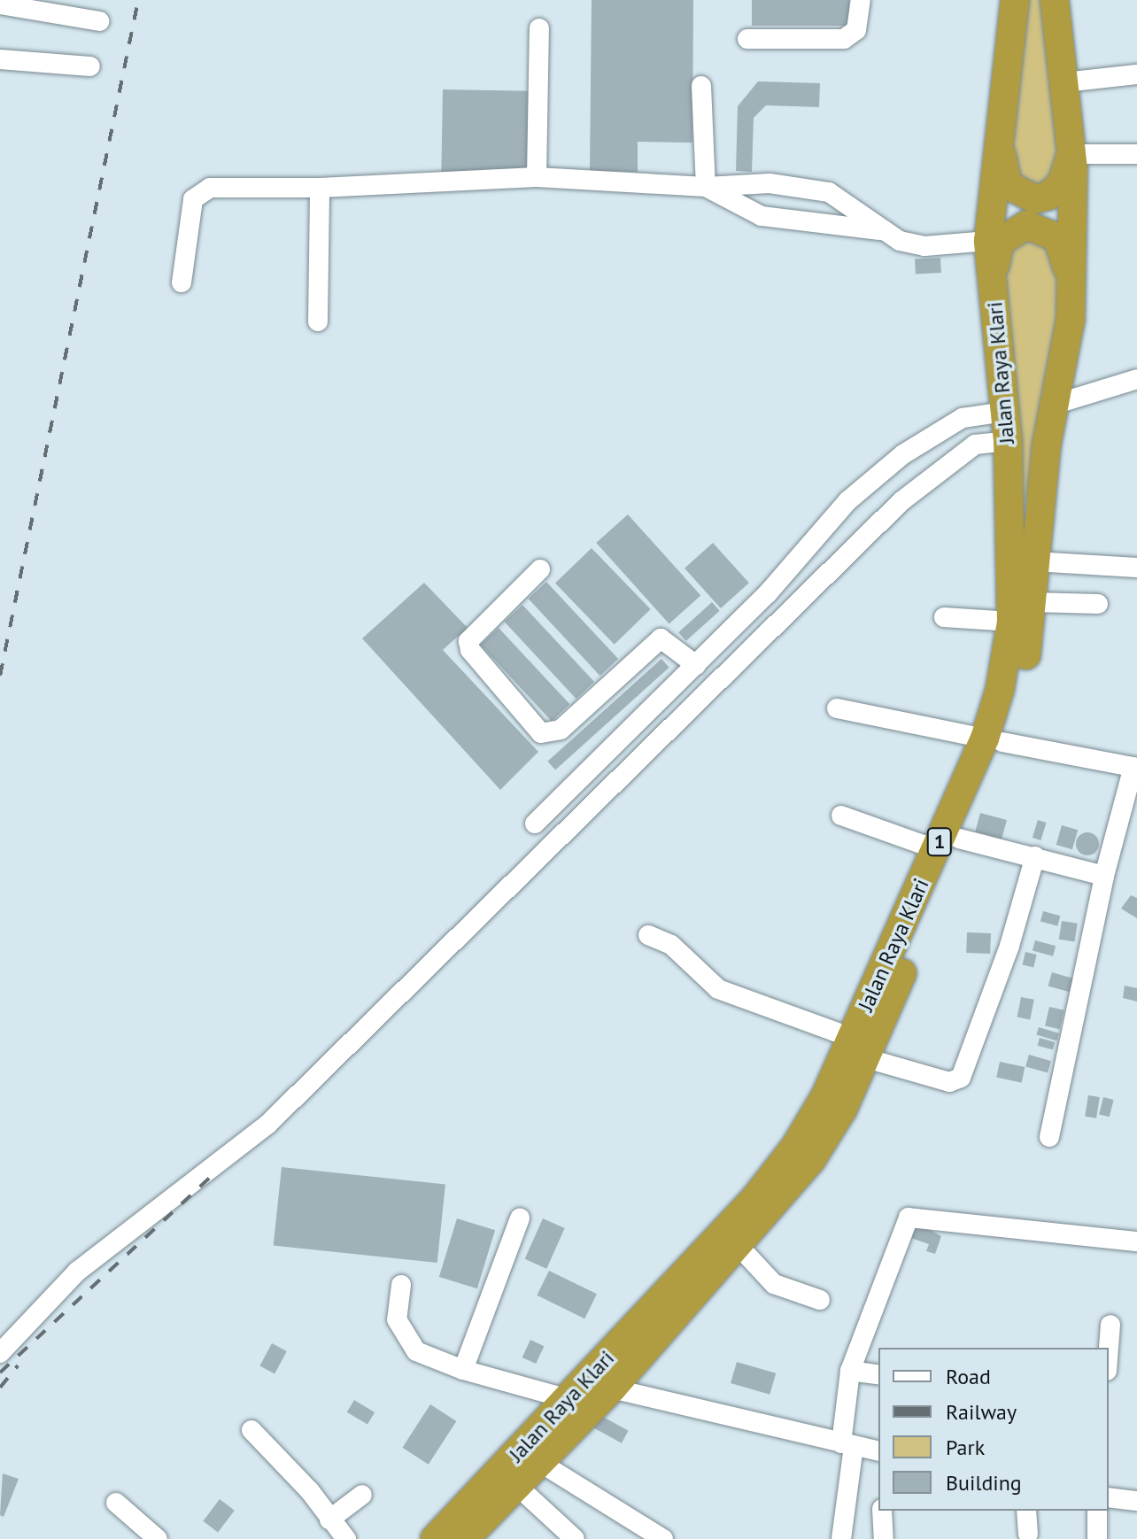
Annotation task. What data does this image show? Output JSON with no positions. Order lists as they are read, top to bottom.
{
  "streets": {
    "highway": ["Jalan Raya Klari", "1"]
  },
  "legend": [
    "Road",
    "Railway",
    "Park",
    "Building"
  ]
}
